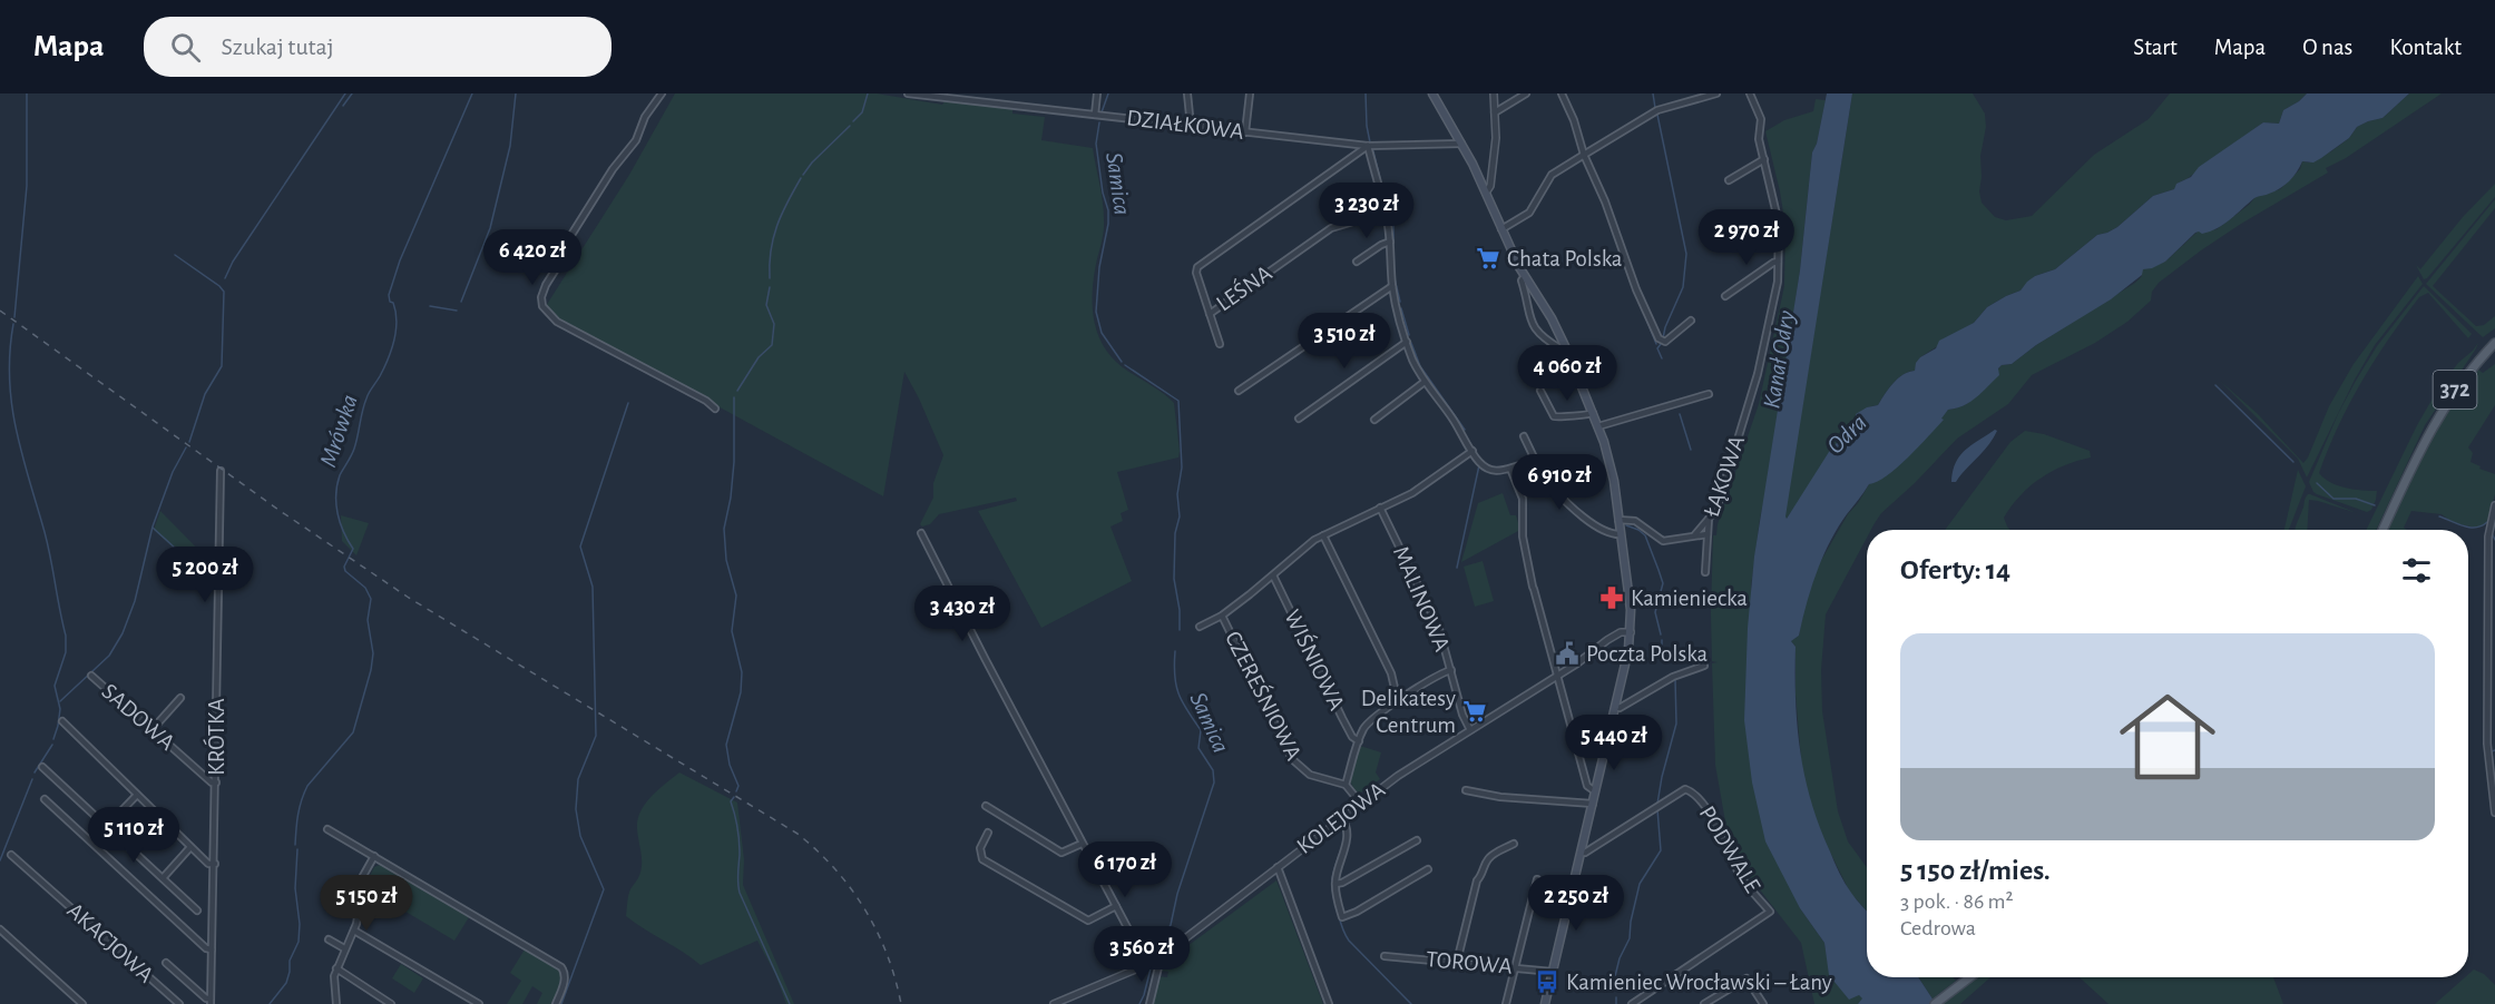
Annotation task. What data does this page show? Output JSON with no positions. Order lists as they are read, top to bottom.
{
  "streets": {
    "main road": ["372"],
    "street": [
      "DZIAŁKOWA",
      "LEŚNA",
      "ŁĄKOWA",
      "MALINOWA",
      "WIŚNIOWA",
      "CZEREŚNIOWA",
      "SADOWA",
      "KRÓTKA",
      "KOLEJOWA",
      "PODWALE",
      "AKACJOWA",
      "TOROWA"
    ]
  },
  "crossings": [
    ["MALINOWA", "KOLEJOWA"],
    ["SADOWA", "KRÓTKA"]
  ],
  "water": [
    "Samica",
    "Kanał Odry",
    "Mrówka",
    "Odra"
  ],
  "places": {
    "supermarket": ["Chata Polska", "Delikatesy Centrum"],
    "pharmacy": ["Kamieniecka"],
    "public building": ["Poczta Polska"],
    "bus stop": ["Kamieniec Wrocławski – Łany"]
  },
  "page": {
    "header": "Mapa",
    "search": "Szukaj tutaj",
    "nav": [
      "Start",
      "Mapa",
      "O nas",
      "Kontakt"
    ],
    "price": [
      "3 230 zł",
      "2 970 zł",
      "6 420 zł",
      "3 510 zł",
      "4 060 zł",
      "6 910 zł",
      "5 200 zł",
      "3 430 zł",
      "5 440 zł",
      "5 110 zł",
      "6 170 zł",
      "5 150 zł",
      "2 250 zł",
      "3 560 zł"
    ],
    "heading": "Oferty: 14",
    "list": [
      {
        "name": "5 150 zł/mies.",
        "note": "3 pok. · 86 m² · Cedrowa"
      }
    ]
  }
}
